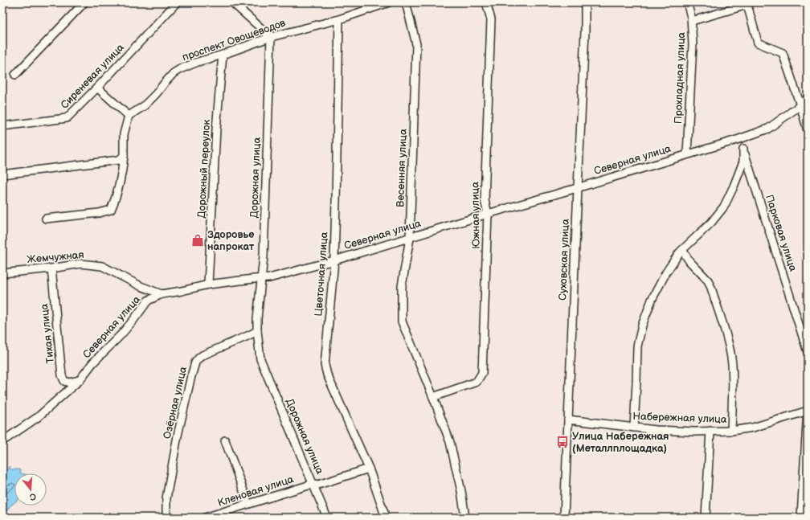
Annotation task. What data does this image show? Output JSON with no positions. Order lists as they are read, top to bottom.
{
  "streets": {
    "street": [
      "проспект Овощеводов",
      "Сиреневая улица",
      "Прохладная улица",
      "Северная улица",
      "Весенняя улица",
      "Дорожный переулок",
      "Дорожная улица",
      "Южная улица",
      "Парковая улица",
      "Жемчужная",
      "Суховская улица",
      "Цветочная улица",
      "Тихая улица",
      "Озёрная улица",
      "Набережная улица",
      "Кленовая улица"
    ]
  },
  "crossings": [
    ["проспект Овощеводов", "Дорожный переулок"],
    ["проспект Овощеводов", "Дорожная улица"],
    ["проспект Овощеводов", "Цветочная улица"],
    ["Прохладная улица", "Северная улица"],
    ["Северная улица", "Весенняя улица"],
    ["Северная улица", "Дорожный переулок"],
    ["Северная улица", "Дорожная улица"],
    ["Северная улица", "Южная улица"],
    ["Северная улица", "Парковая улица"],
    ["Северная улица", "Жемчужная"],
    ["Северная улица", "Суховская улица"],
    ["Северная улица", "Цветочная улица"],
    ["Северная улица", "Тихая улица"],
    ["Весенняя улица", "Южная улица"],
    ["Дорожная улица", "Озёрная улица"],
    ["Дорожная улица", "Кленовая улица"],
    ["Жемчужная", "Тихая улица"],
    ["Суховская улица", "Набережная улица"],
    ["Цветочная улица", "Кленовая улица"]
  ],
  "places": {
    "shop": ["Здоровье напрокат"],
    "bus stop": ["Улица Набережная (Металлплощадка)"]
  },
  "north": "bottom"
}
